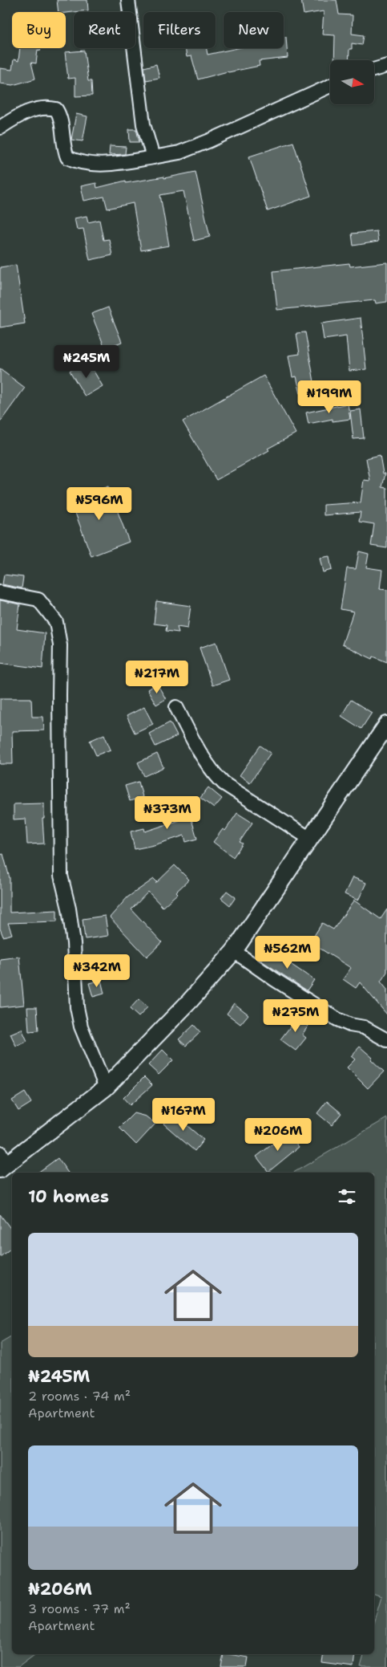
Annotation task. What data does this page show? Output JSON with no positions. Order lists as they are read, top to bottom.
{
  "north": "right",
  "page": {
    "chip": [
      "Buy",
      "Rent",
      "Filters",
      "New"
    ],
    "price": [
      "₦245M",
      "₦199M",
      "₦596M",
      "₦217M",
      "₦373M",
      "₦562M",
      "₦342M",
      "₦275M",
      "₦167M",
      "₦206M"
    ],
    "heading": "10 homes",
    "list": [
      {
        "name": "₦245M",
        "note": "2 rooms · 74 m² · Apartment"
      },
      {
        "name": "₦206M",
        "note": "3 rooms · 77 m² · Apartment"
      }
    ]
  }
}
